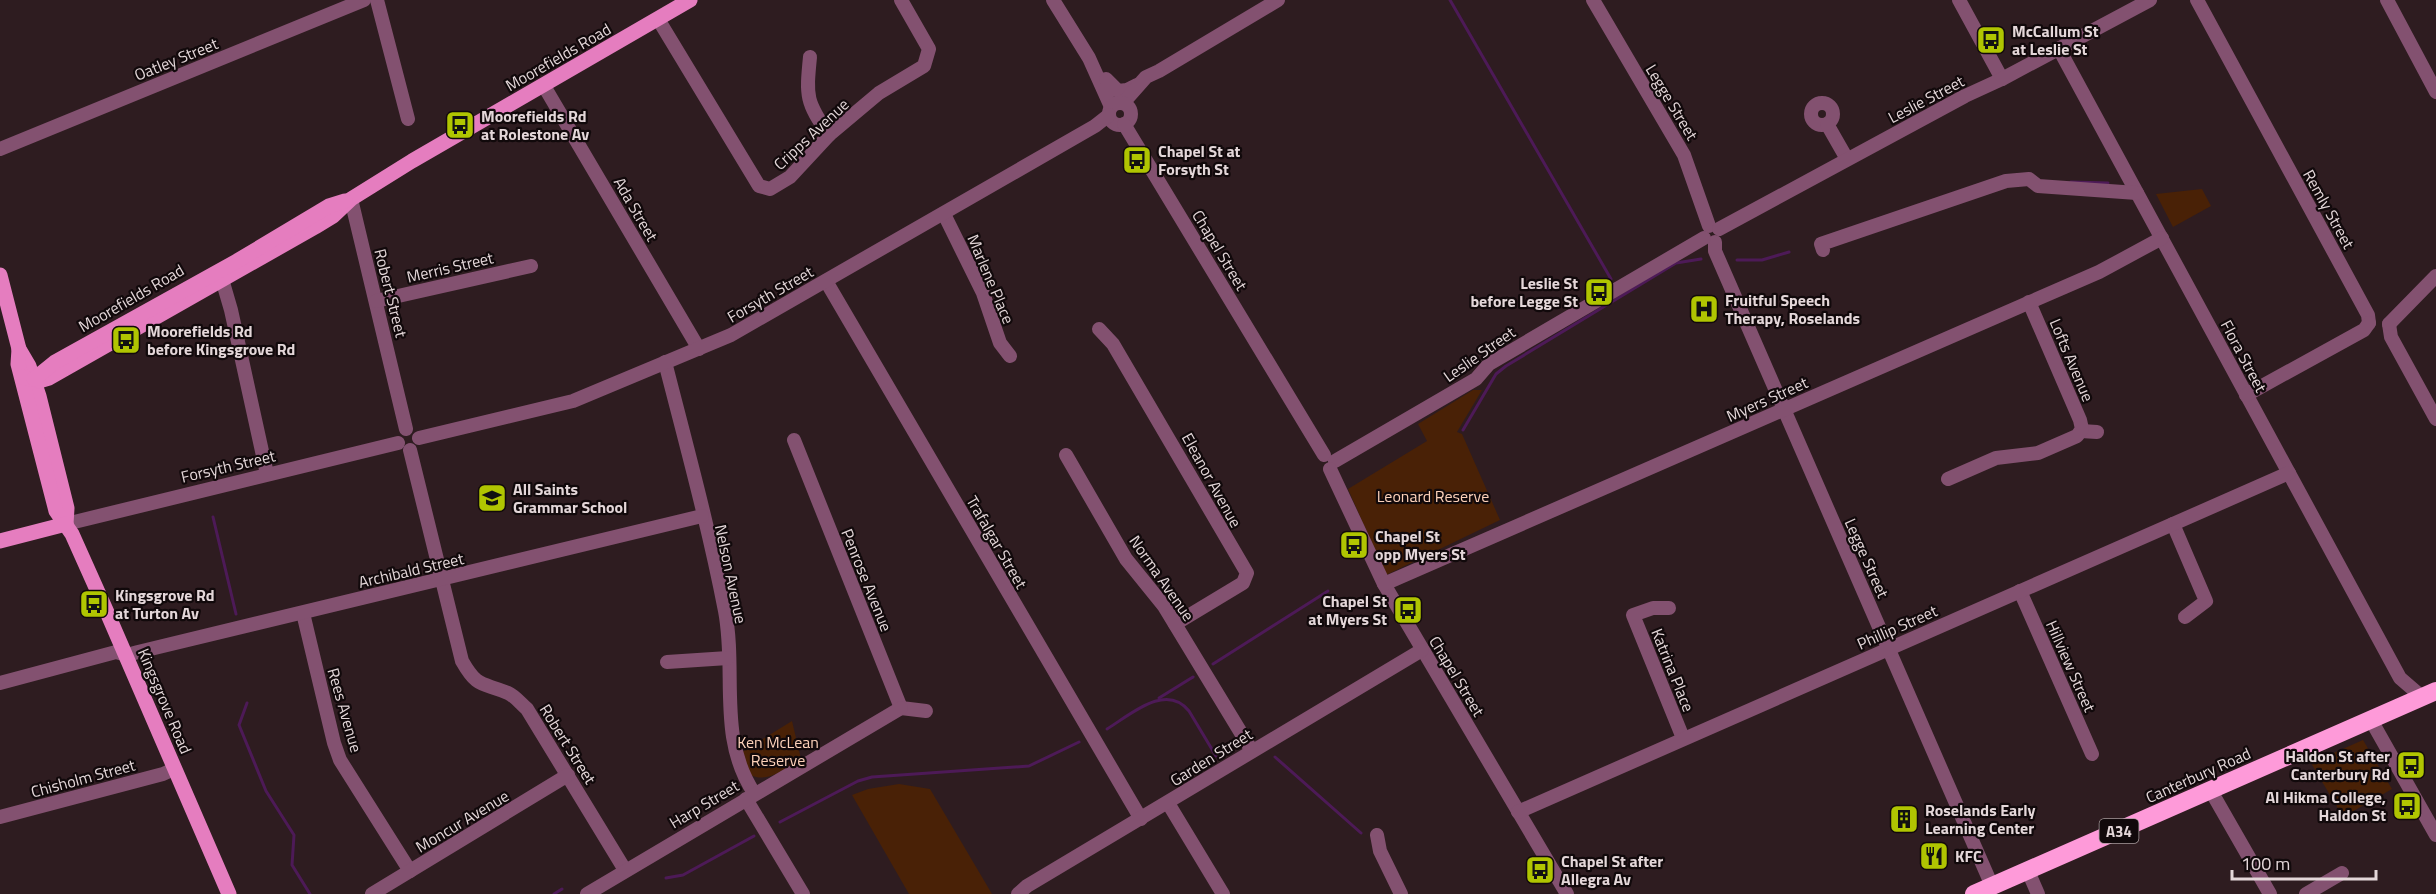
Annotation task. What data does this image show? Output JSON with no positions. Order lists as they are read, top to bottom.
{
  "streets": {
    "highway": ["Canterbury Road", "A34"],
    "main road": ["Moorefields Road", "Kingsgrove Road"],
    "street": [
      "Oatley Street",
      "Leslie Street",
      "Legge Street",
      "Cripps Avenue",
      "Ada Street",
      "Remly Street",
      "Chapel Street",
      "Merris Street",
      "Marlene Place",
      "Robert Street",
      "Forsyth Street",
      "Flora Street",
      "Lofts Avenue",
      "Myers Street",
      "Eleanor Avenue",
      "Trafalgar Street",
      "Archibald Street",
      "Nelson Avenue",
      "Norma Avenue",
      "Penrose Avenue",
      "Phillip Street",
      "Hillview Street",
      "Katrina Place",
      "Rees Avenue",
      "Garden Street",
      "Chisholm Street",
      "Harp Street",
      "Moncur Avenue"
    ]
  },
  "crossings": [
    ["Moorefields Road", "Cripps Avenue"],
    ["Moorefields Road", "Ada Street"],
    ["Moorefields Road", "Robert Street"],
    ["Moorefields Road", "Kingsgrove Road"],
    ["Leslie Street", "Legge Street"],
    ["Leslie Street", "Chapel Street"],
    ["Leslie Street", "Flora Street"],
    ["Legge Street", "Myers Street"],
    ["Legge Street", "Phillip Street"],
    ["Legge Street", "Canterbury Road"],
    ["Ada Street", "Forsyth Street"],
    ["Chapel Street", "Forsyth Street"],
    ["Chapel Street", "Myers Street"],
    ["Chapel Street", "Phillip Street"],
    ["Chapel Street", "Garden Street"],
    ["Merris Street", "Robert Street"],
    ["Marlene Place", "Forsyth Street"],
    ["Robert Street", "Forsyth Street"],
    ["Robert Street", "Archibald Street"],
    ["Robert Street", "Harp Street"],
    ["Robert Street", "Moncur Avenue"],
    ["Forsyth Street", "Trafalgar Street"],
    ["Forsyth Street", "Nelson Avenue"],
    ["Forsyth Street", "Kingsgrove Road"],
    ["Flora Street", "Myers Street"],
    ["Flora Street", "Phillip Street"],
    ["Flora Street", "Canterbury Road"],
    ["Lofts Avenue", "Myers Street"],
    ["Eleanor Avenue", "Norma Avenue"],
    ["Trafalgar Street", "Garden Street"],
    ["Archibald Street", "Nelson Avenue"],
    ["Archibald Street", "Kingsgrove Road"],
    ["Archibald Street", "Rees Avenue"],
    ["Nelson Avenue", "Harp Street"],
    ["Norma Avenue", "Garden Street"],
    ["Penrose Avenue", "Harp Street"],
    ["Phillip Street", "Hillview Street"],
    ["Phillip Street", "Katrina Place"],
    ["Kingsgrove Road", "Chisholm Street"],
    ["Rees Avenue", "Moncur Avenue"]
  ],
  "parks": ["Leonard Reserve", "Ken McLean Reserve"],
  "places": {
    "bus stop": [
      "McCallum St at Leslie St",
      "Moorefields Rd at Rolestone Av",
      "Chapel St at Forsyth St",
      "Leslie St before Legge St",
      "Moorefields Rd before Kingsgrove Rd",
      "Chapel St opp Myers St",
      "Kingsgrove Rd at Turton Av",
      "Chapel St at Myers St",
      "Haldon St after Canterbury Rd",
      "Al Hikma College, Haldon St",
      "Chapel St after Allegra Av"
    ],
    "hospital": ["Fruitful Speech Therapy, Roselands"],
    "school or university": ["All Saints Grammar School"],
    "building": ["Roselands Early Learning Center"],
    "restaurant": ["KFC"]
  },
  "scale_bar": "100 m"
}
